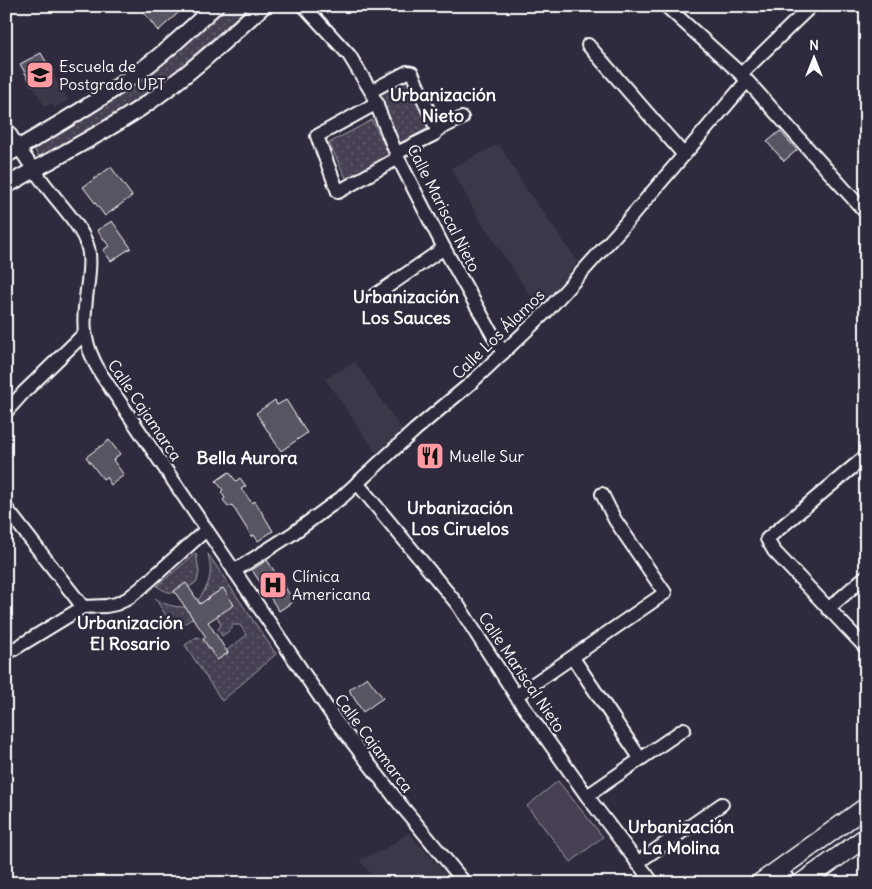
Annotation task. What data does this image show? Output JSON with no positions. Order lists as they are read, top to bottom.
{
  "streets": {
    "street": ["Calle Mariscal Nieto", "Calle Los Álamos", "Calle Cajamarca"]
  },
  "crossings": [
    ["Calle Mariscal Nieto", "Calle Los Álamos"],
    ["Calle Los Álamos", "Calle Cajamarca"]
  ],
  "districts": [
    "Urbanización Nieto",
    "Urbanización Los Sauces",
    "Bella Aurora",
    "Urbanización Los Ciruelos",
    "Urbanización El Rosario",
    "Urbanización La Molina"
  ],
  "places": {
    "school or university": ["Escuela de Postgrado UPT"],
    "restaurant": ["Muelle Sur"],
    "hospital": ["Clínica Americana"]
  },
  "north": "top"
}
